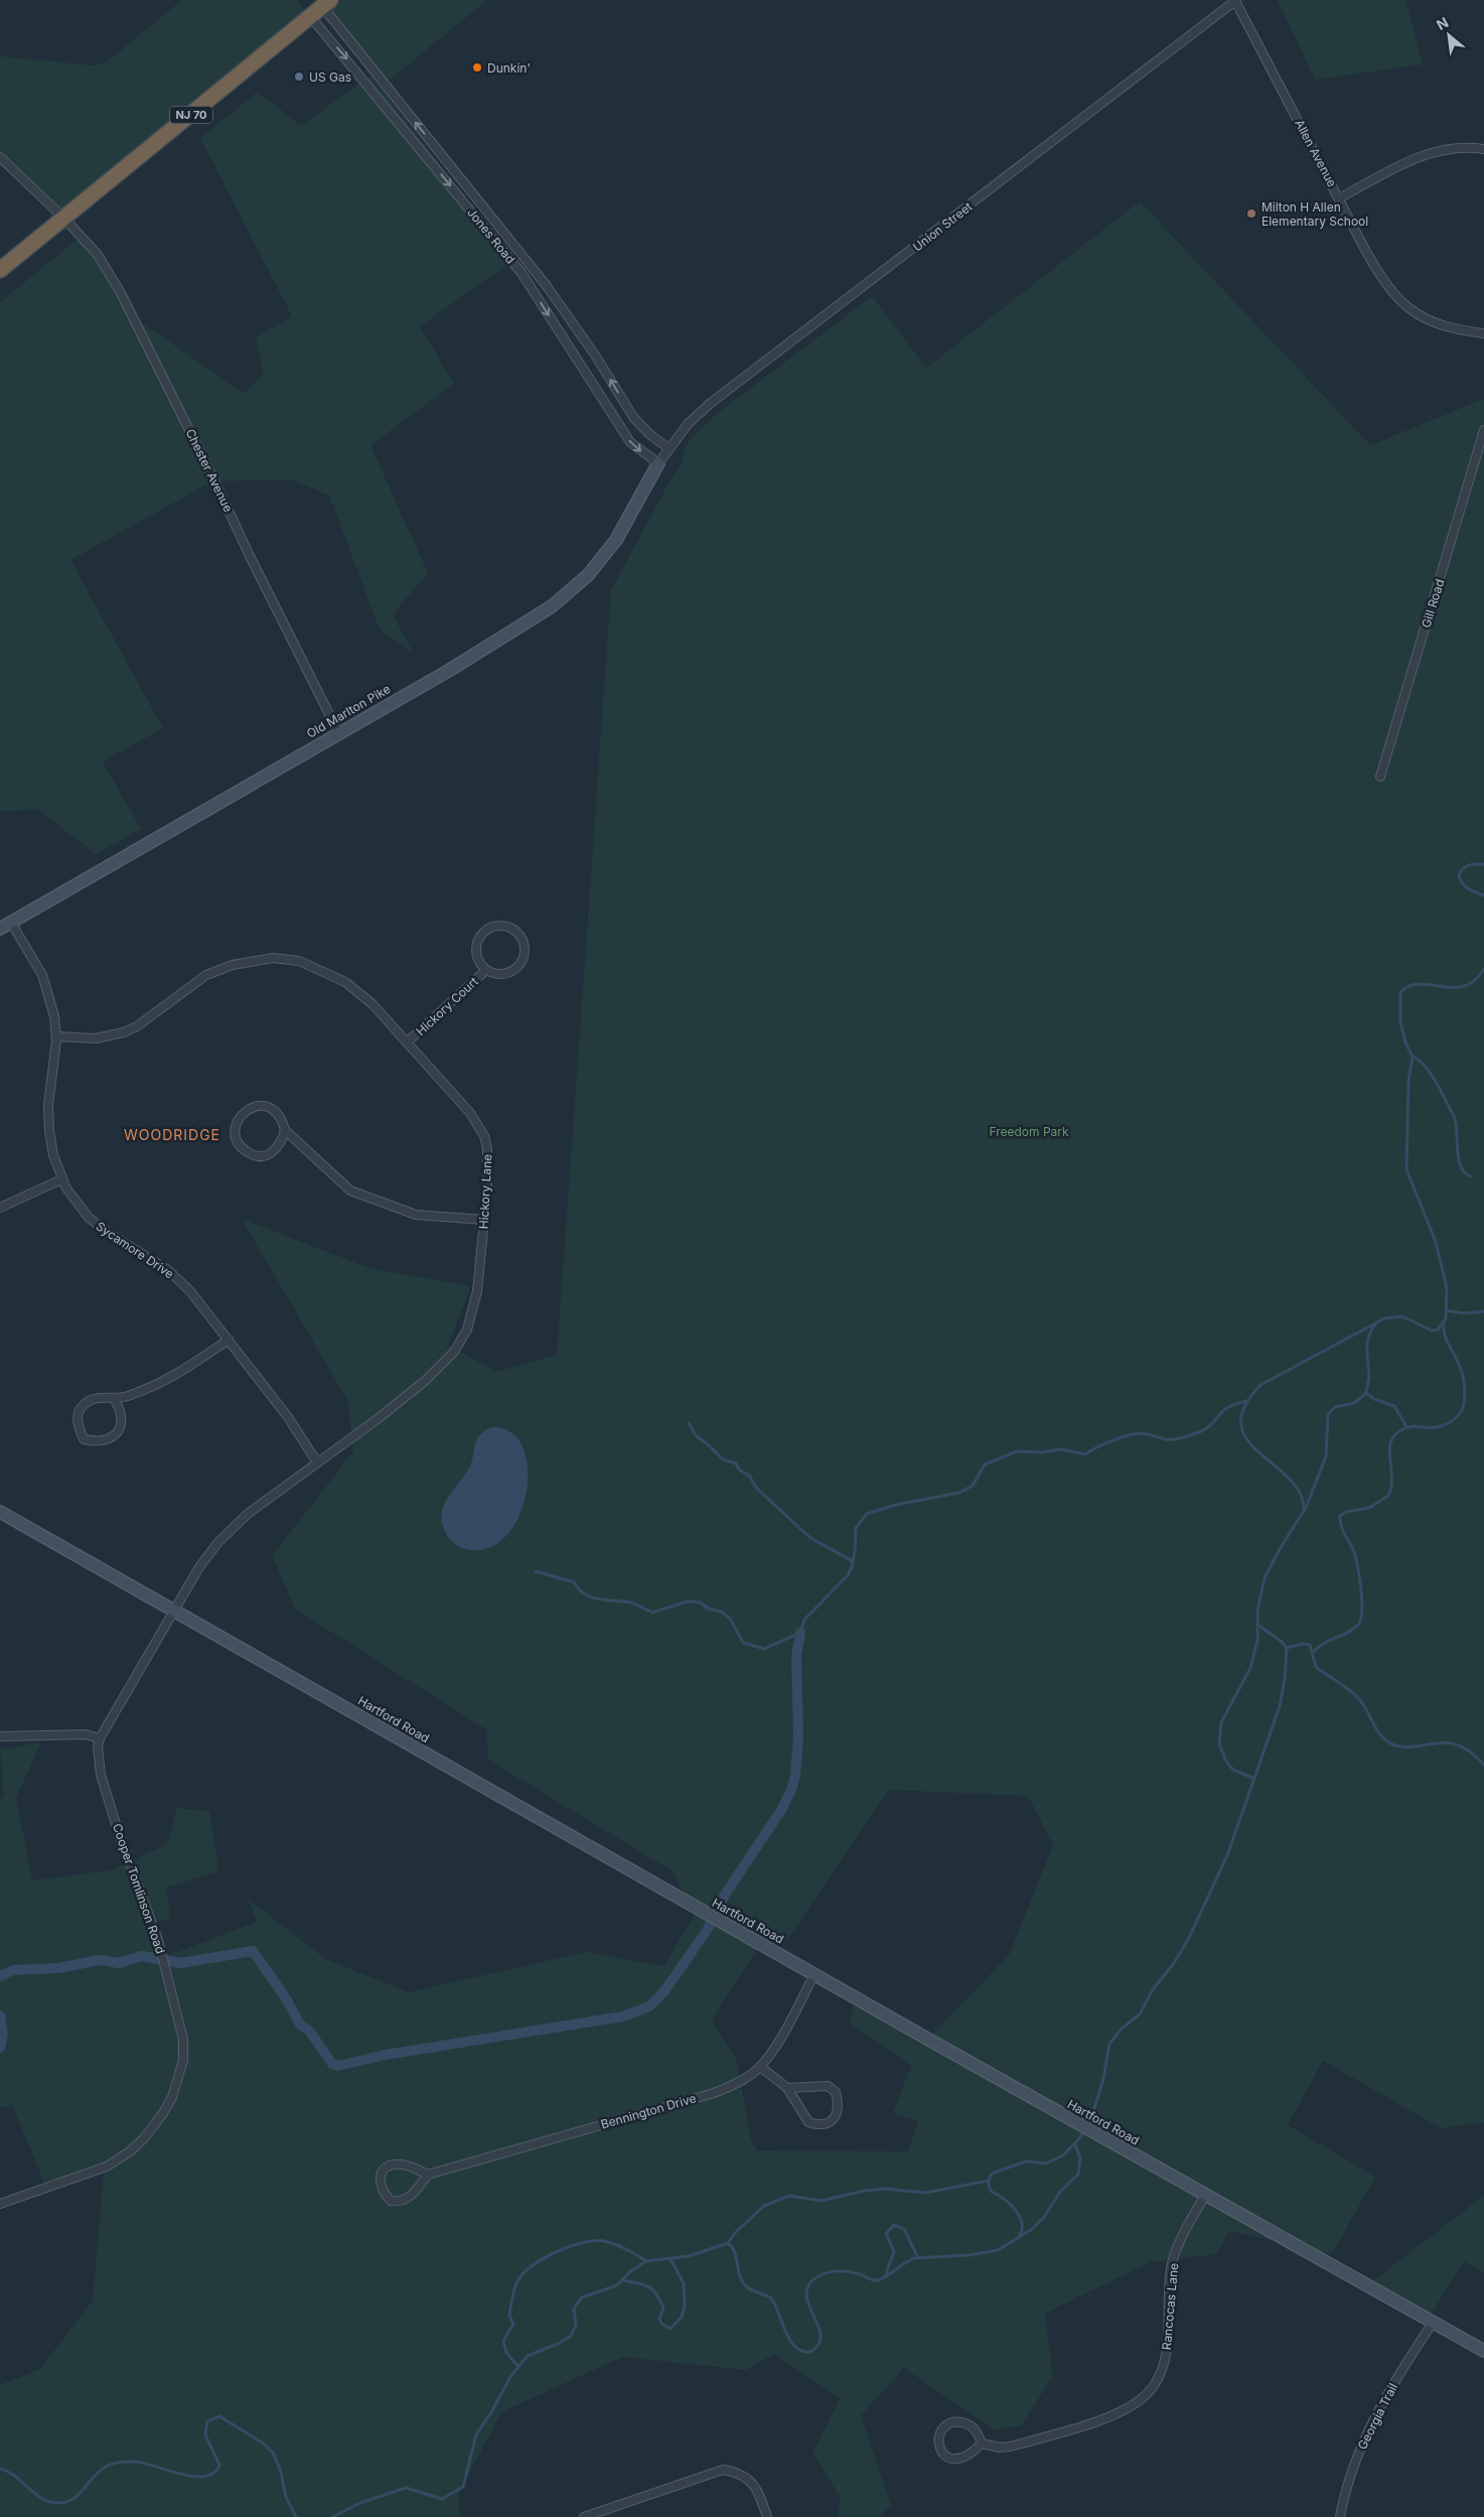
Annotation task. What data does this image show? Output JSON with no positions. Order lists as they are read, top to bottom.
{
  "streets": {
    "highway": ["NJ 70"],
    "street": [
      "Allen Avenue",
      "Union Street",
      "Jones Road",
      "Chester Avenue",
      "Gill Road",
      "Old Marlton Pike",
      "Hickory Court",
      "Hickory Lane",
      "Sycamore Drive",
      "Hartford Road",
      "Cooper Tomlinson Road",
      "Bennington Drive",
      "Rancocas Lane",
      "Georgia Trail"
    ]
  },
  "crossings": [
    ["NJ 70", "Jones Road"],
    ["NJ 70", "Chester Avenue"],
    ["Allen Avenue", "Union Street"],
    ["Union Street", "Jones Road"],
    ["Union Street", "Old Marlton Pike"],
    ["Jones Road", "Old Marlton Pike"],
    ["Chester Avenue", "Old Marlton Pike"],
    ["Old Marlton Pike", "Sycamore Drive"],
    ["Hickory Court", "Hickory Lane"],
    ["Hickory Lane", "Sycamore Drive"],
    ["Hickory Lane", "Hartford Road"],
    ["Hartford Road", "Bennington Drive"],
    ["Hartford Road", "Rancocas Lane"],
    ["Hartford Road", "Georgia Trail"]
  ],
  "districts": ["WOODRIDGE"],
  "parks": ["Freedom Park"],
  "places": ["Dunkin'", "US Gas", "Milton H Allen Elementary School"],
  "north": "top left"
}
